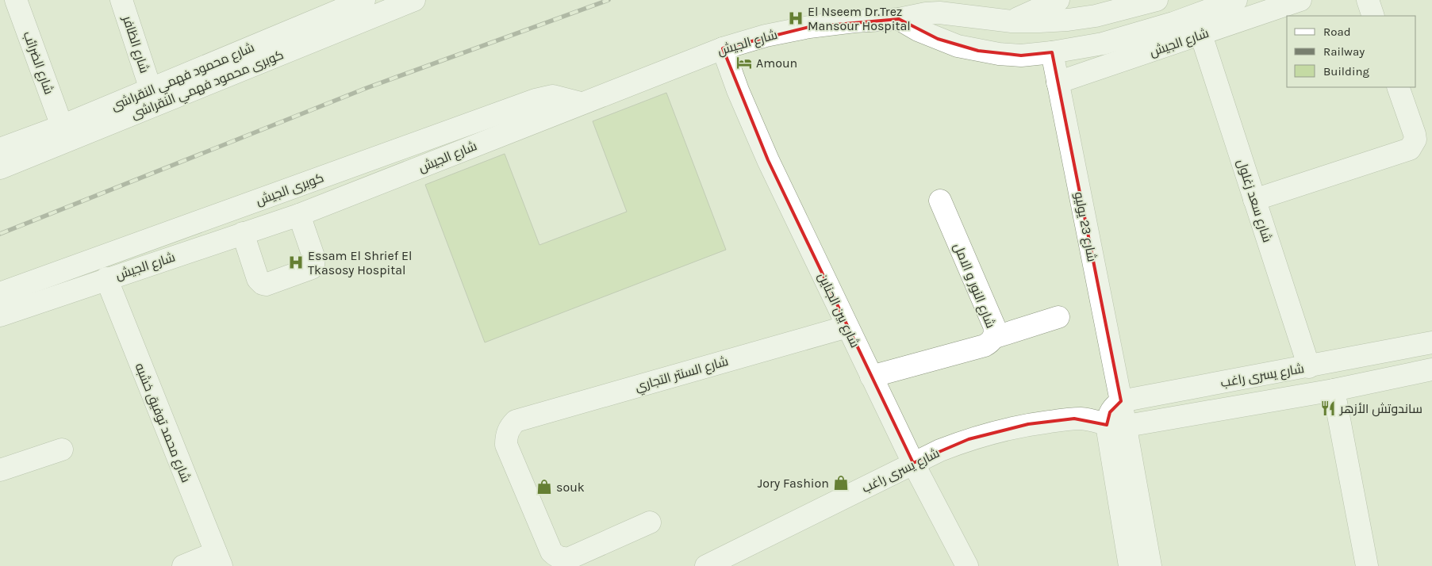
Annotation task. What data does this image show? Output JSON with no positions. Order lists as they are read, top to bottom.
{
  "streets": {
    "street": [
      "شارع الجيش",
      "شارع الظافر",
      "شارع الضرائب",
      "شارع محمود فهمي النقراشى",
      "كوبرى محمود فهمي النقراشى",
      "كوبرى الجيش",
      "شارع سعد زغلول",
      "شارع 23 يوليو",
      "شارع النور و الامل",
      "شارع بين الجناين",
      "شارع السنتر التجاري",
      "شارع يسرى راغب",
      "شارع محمد توفيق خشبه"
    ]
  },
  "crossings": [
    ["شارع الجيش", "كوبرى الجيش"],
    ["شارع الجيش", "شارع سعد زغلول"],
    ["شارع الجيش", "شارع 23 يوليو"],
    ["شارع الجيش", "شارع بين الجناين"],
    ["شارع الجيش", "شارع محمد توفيق خشبه"],
    ["شارع الظافر", "شارع محمود فهمي النقراشى"],
    ["شارع الضرائب", "شارع محمود فهمي النقراشى"],
    ["شارع سعد زغلول", "شارع يسرى راغب"],
    ["شارع 23 يوليو", "شارع يسرى راغب"],
    ["شارع النور و الامل", "شارع بين الجناين"],
    ["شارع بين الجناين", "شارع السنتر التجاري"],
    ["شارع بين الجناين", "شارع يسرى راغب"]
  ],
  "places": {
    "hospital": ["El Nseem Dr.Trez Mansour Hospital", "Essam El Shrief El Tkasosy Hospital"],
    "hotel": ["Amoun"],
    "restaurant": ["ساندوتش الأزهر"],
    "shop": ["Jory Fashion", "souk"]
  },
  "legend": ["Road", "Railway", "Building"]
}
